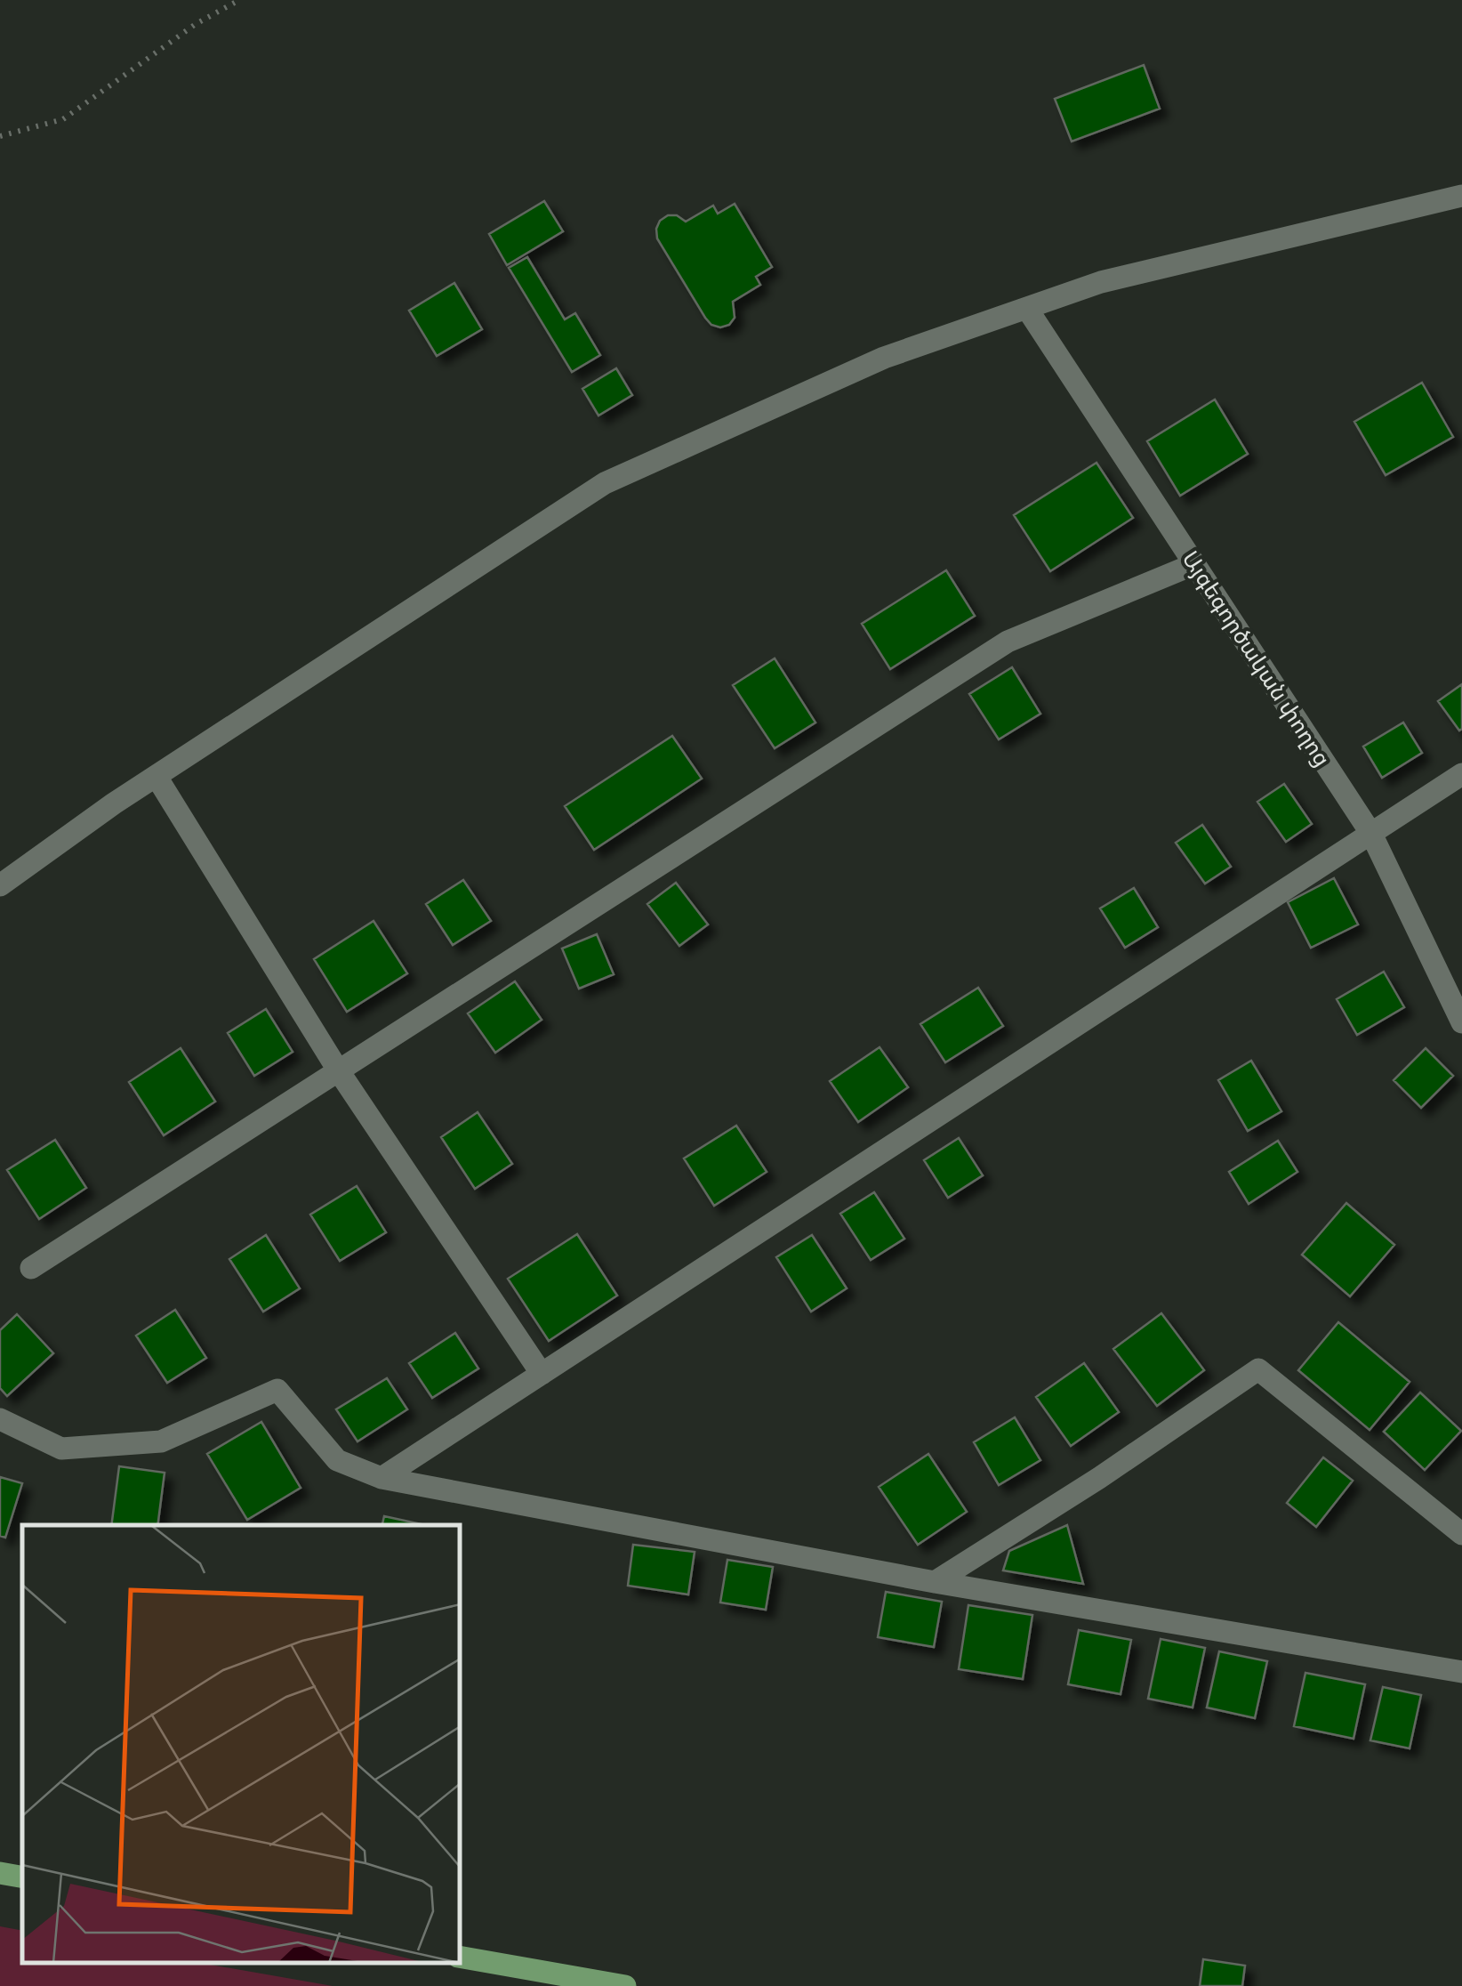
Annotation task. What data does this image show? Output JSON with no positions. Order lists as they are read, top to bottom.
{
  "streets": {
    "street": ["Այգեգործական փողոց"]
  }
}
